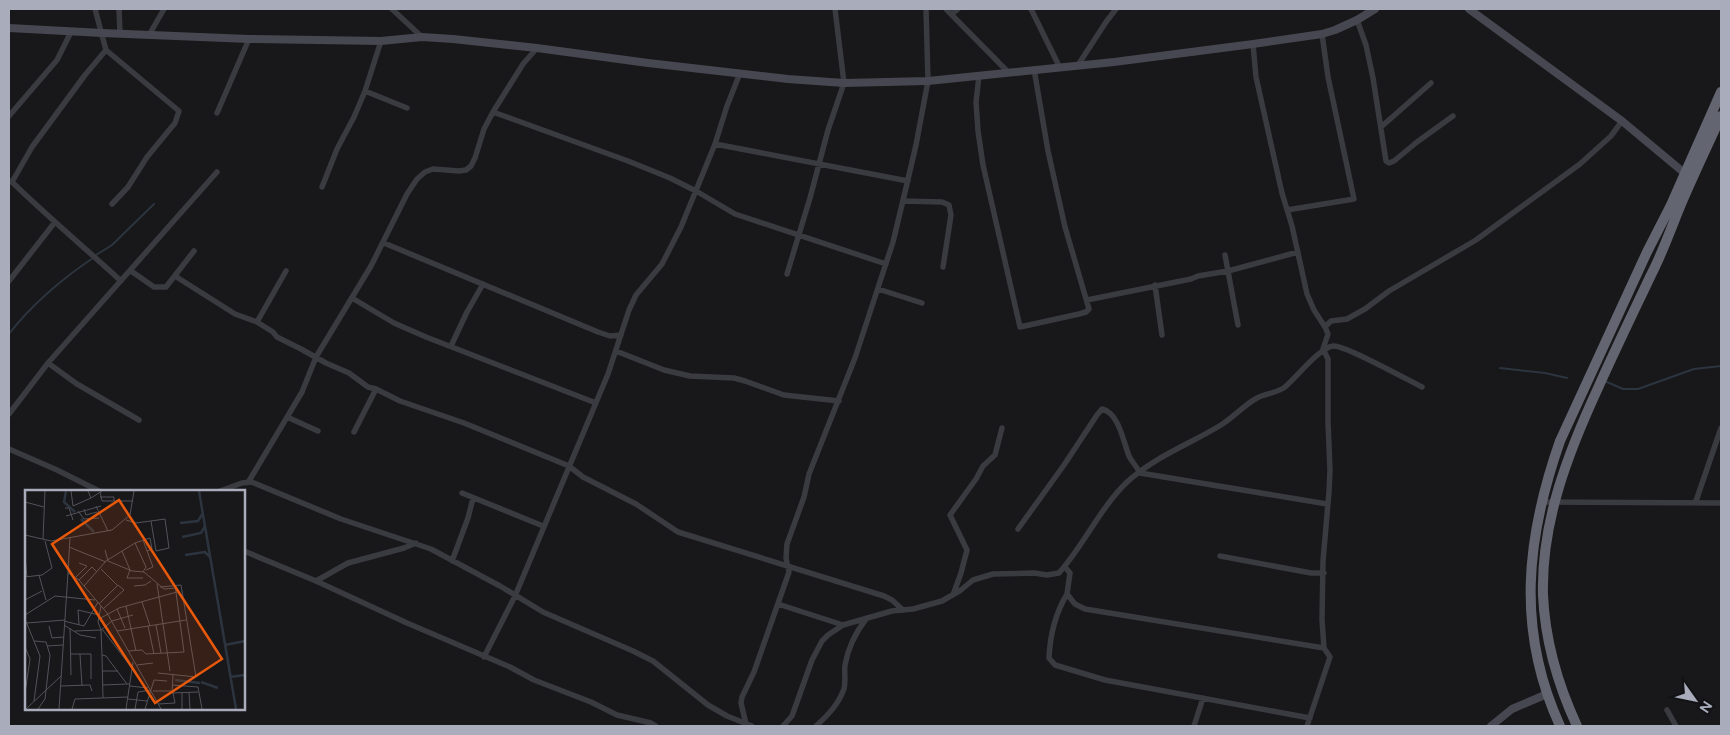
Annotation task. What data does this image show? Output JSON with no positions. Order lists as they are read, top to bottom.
{
  "north": "bottom right"
}
